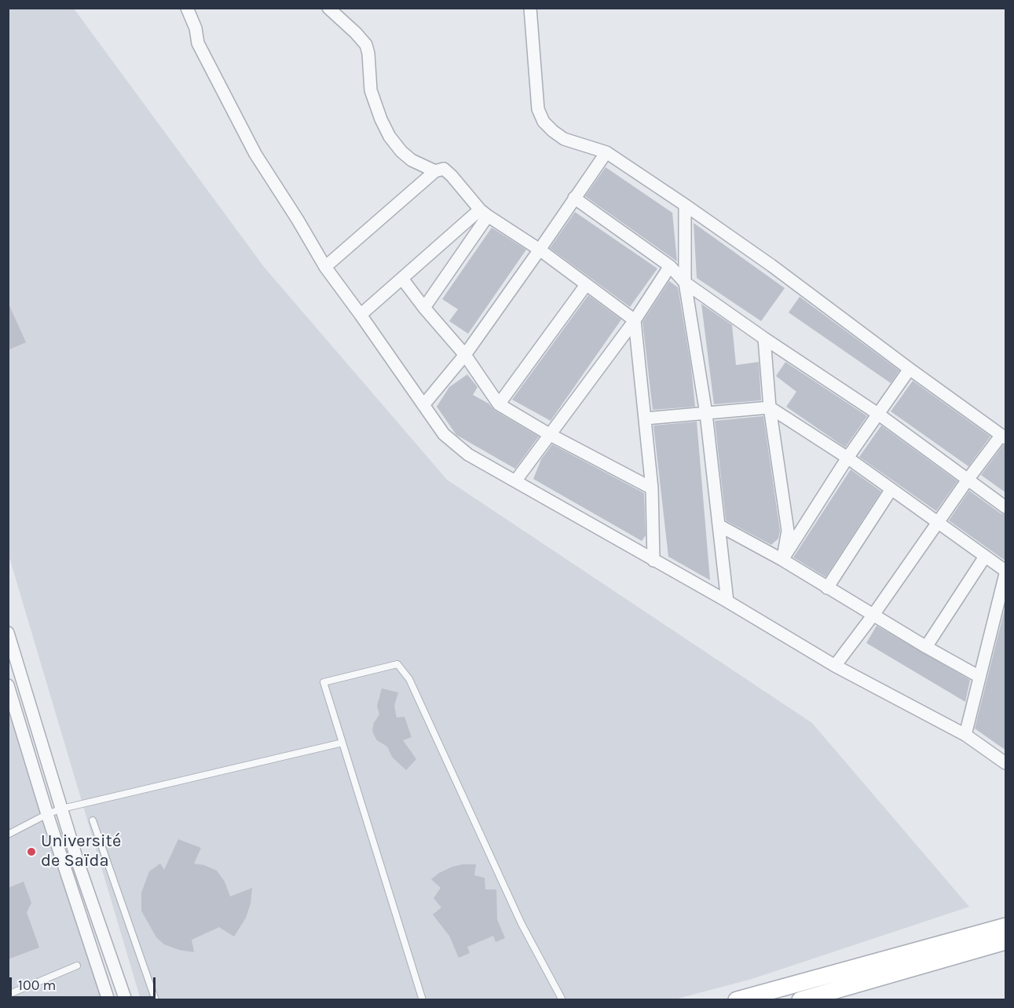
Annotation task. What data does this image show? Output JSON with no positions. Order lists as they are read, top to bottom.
{
  "places": ["Université de Saïda"],
  "scale_bar": "100 m"
}
